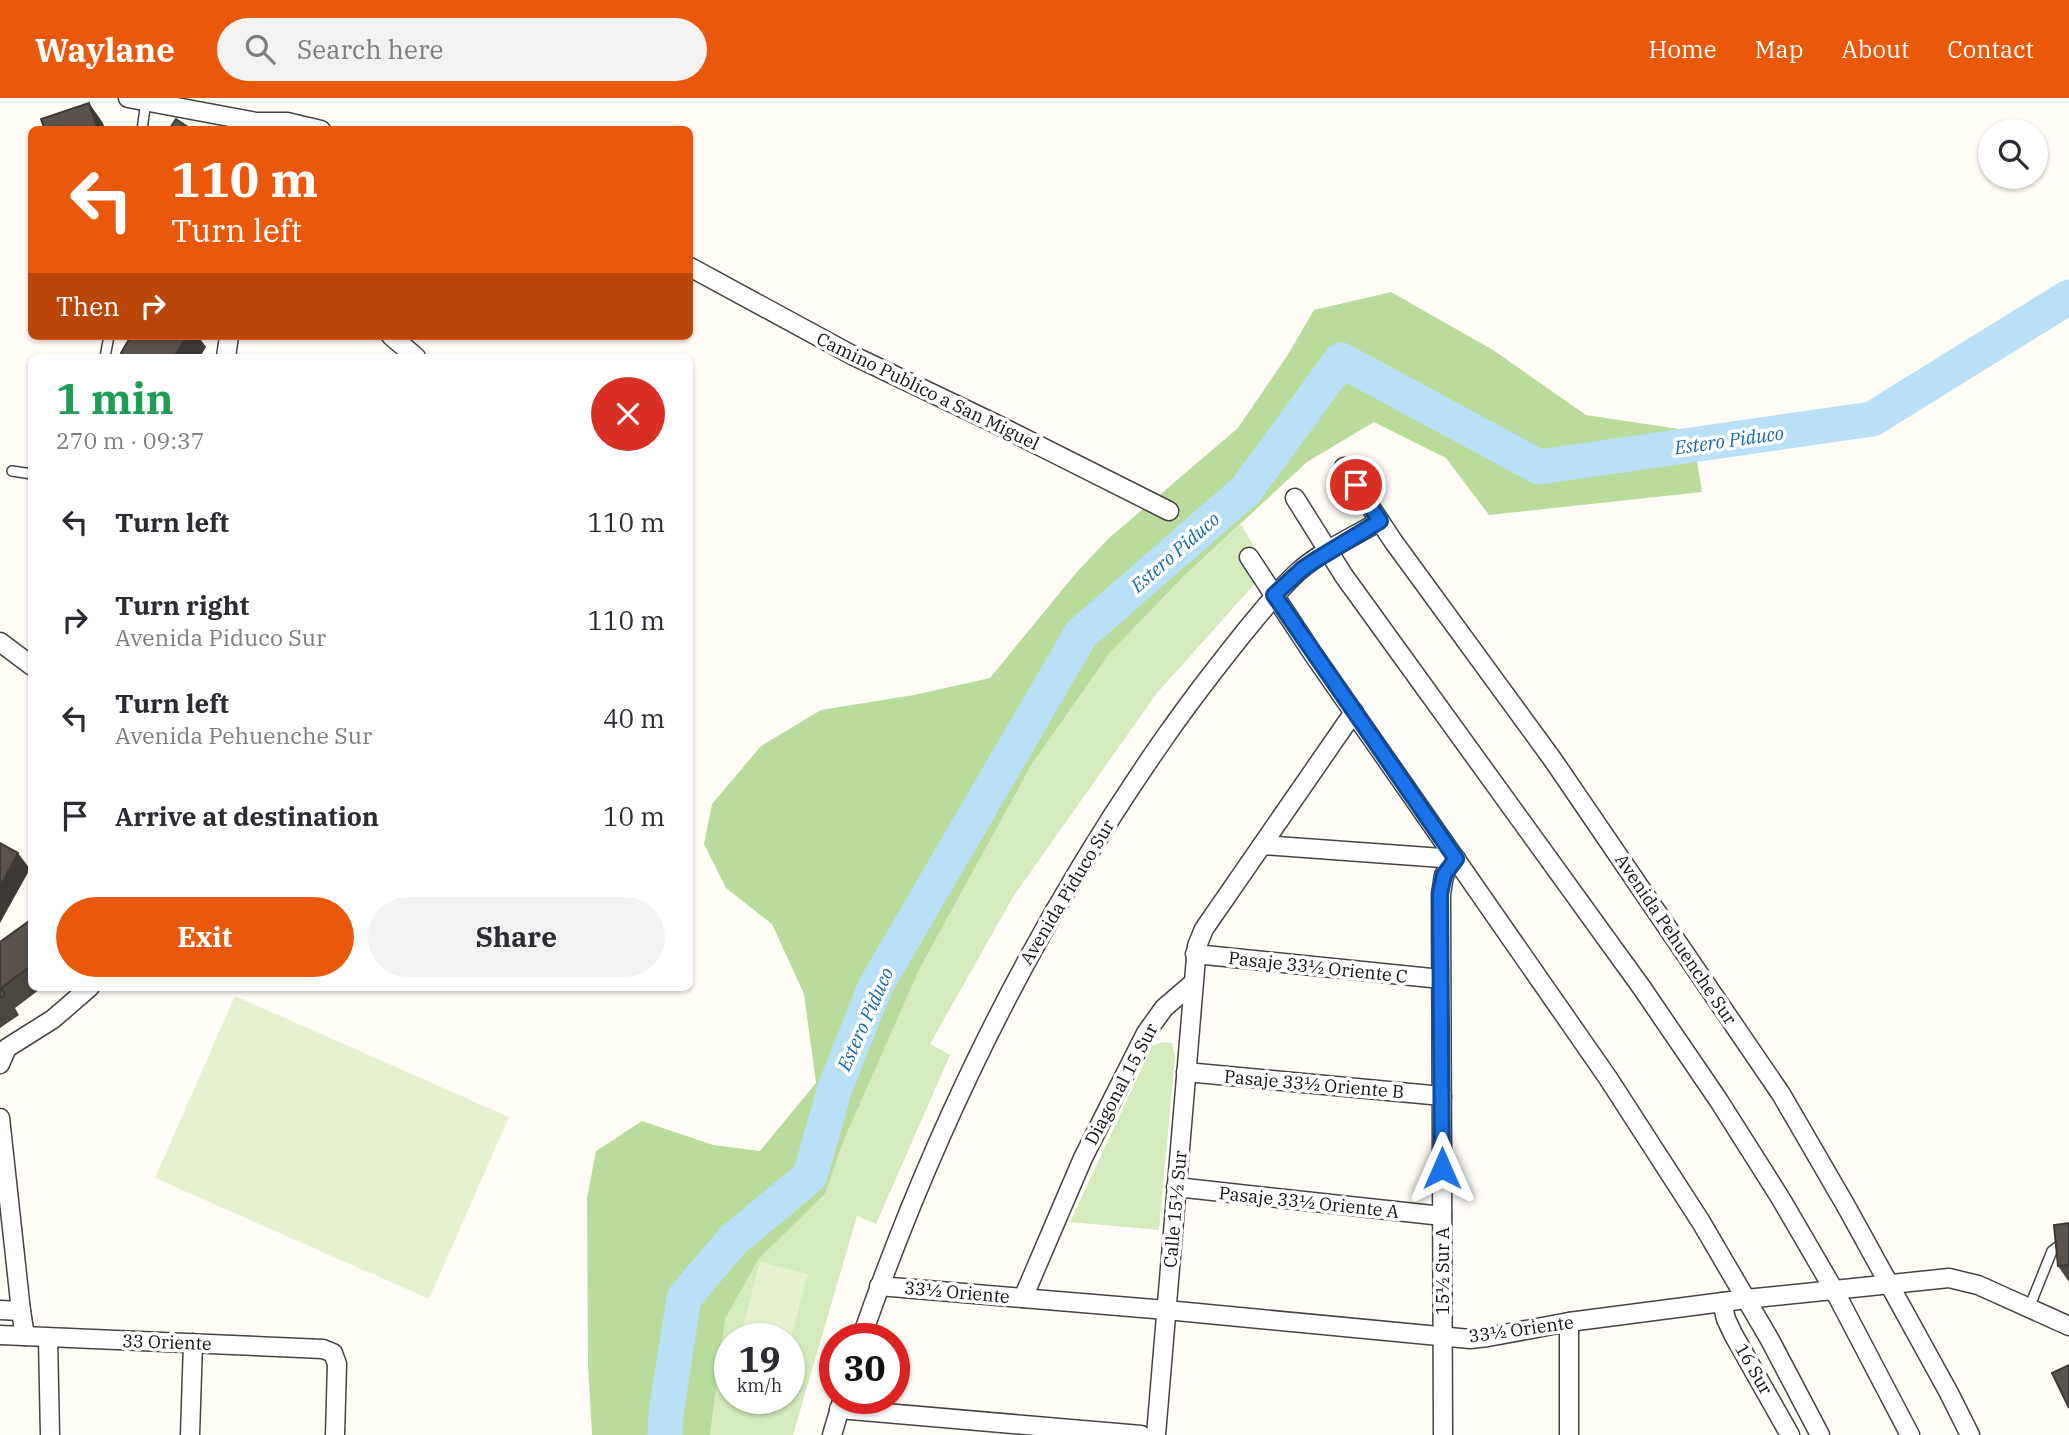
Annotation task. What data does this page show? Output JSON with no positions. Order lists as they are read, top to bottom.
{
  "streets": {
    "street": [
      "Camino Publico a San Miguel",
      "Avenida Piduco Sur",
      "Avenida Pehuenche Sur",
      "Pasaje 33½ Oriente C",
      "Diagonal 15 Sur",
      "Pasaje 33½ Oriente B",
      "Pasaje 33½ Oriente A",
      "Calle 15½ Sur",
      "15½ Sur A",
      "33½ Oriente",
      "33 Oriente",
      "16 Sur"
    ]
  },
  "crossings": [
    ["Avenida Piduco Sur", "Avenida Pehuenche Sur"],
    ["Avenida Piduco Sur", "33½ Oriente"],
    ["Avenida Pehuenche Sur", "33½ Oriente"],
    ["Pasaje 33½ Oriente C", "15½ Sur A"],
    ["Diagonal 15 Sur", "Calle 15½ Sur"],
    ["Diagonal 15 Sur", "33½ Oriente"],
    ["Pasaje 33½ Oriente B", "Calle 15½ Sur"],
    ["Pasaje 33½ Oriente B", "15½ Sur A"],
    ["Pasaje 33½ Oriente A", "Calle 15½ Sur"],
    ["Pasaje 33½ Oriente A", "15½ Sur A"],
    ["Calle 15½ Sur", "33½ Oriente"],
    ["15½ Sur A", "33½ Oriente"],
    ["33½ Oriente", "16 Sur"]
  ],
  "water": ["Estero Piduco"],
  "page": {
    "header": "Waylane",
    "search": "Search here",
    "nav": [
      "Home",
      "Map",
      "About",
      "Contact"
    ],
    "turn": ["110 m", "Turn left"],
    "then": "Then",
    "heading": ["1 min", "270 m · 09:37"],
    "list": [
      {
        "name": "Turn left",
        "value": "110 m"
      },
      {
        "name": "Turn right",
        "note": "Avenida Piduco Sur",
        "value": "110 m"
      },
      {
        "name": "Turn left",
        "note": "Avenida Pehuenche Sur",
        "value": "40 m"
      },
      {
        "name": "Arrive at destination",
        "value": "10 m"
      }
    ],
    "buttons": ["Exit", "Share"],
    "speed": "19 km/h",
    "limit": "30"
  }
}
